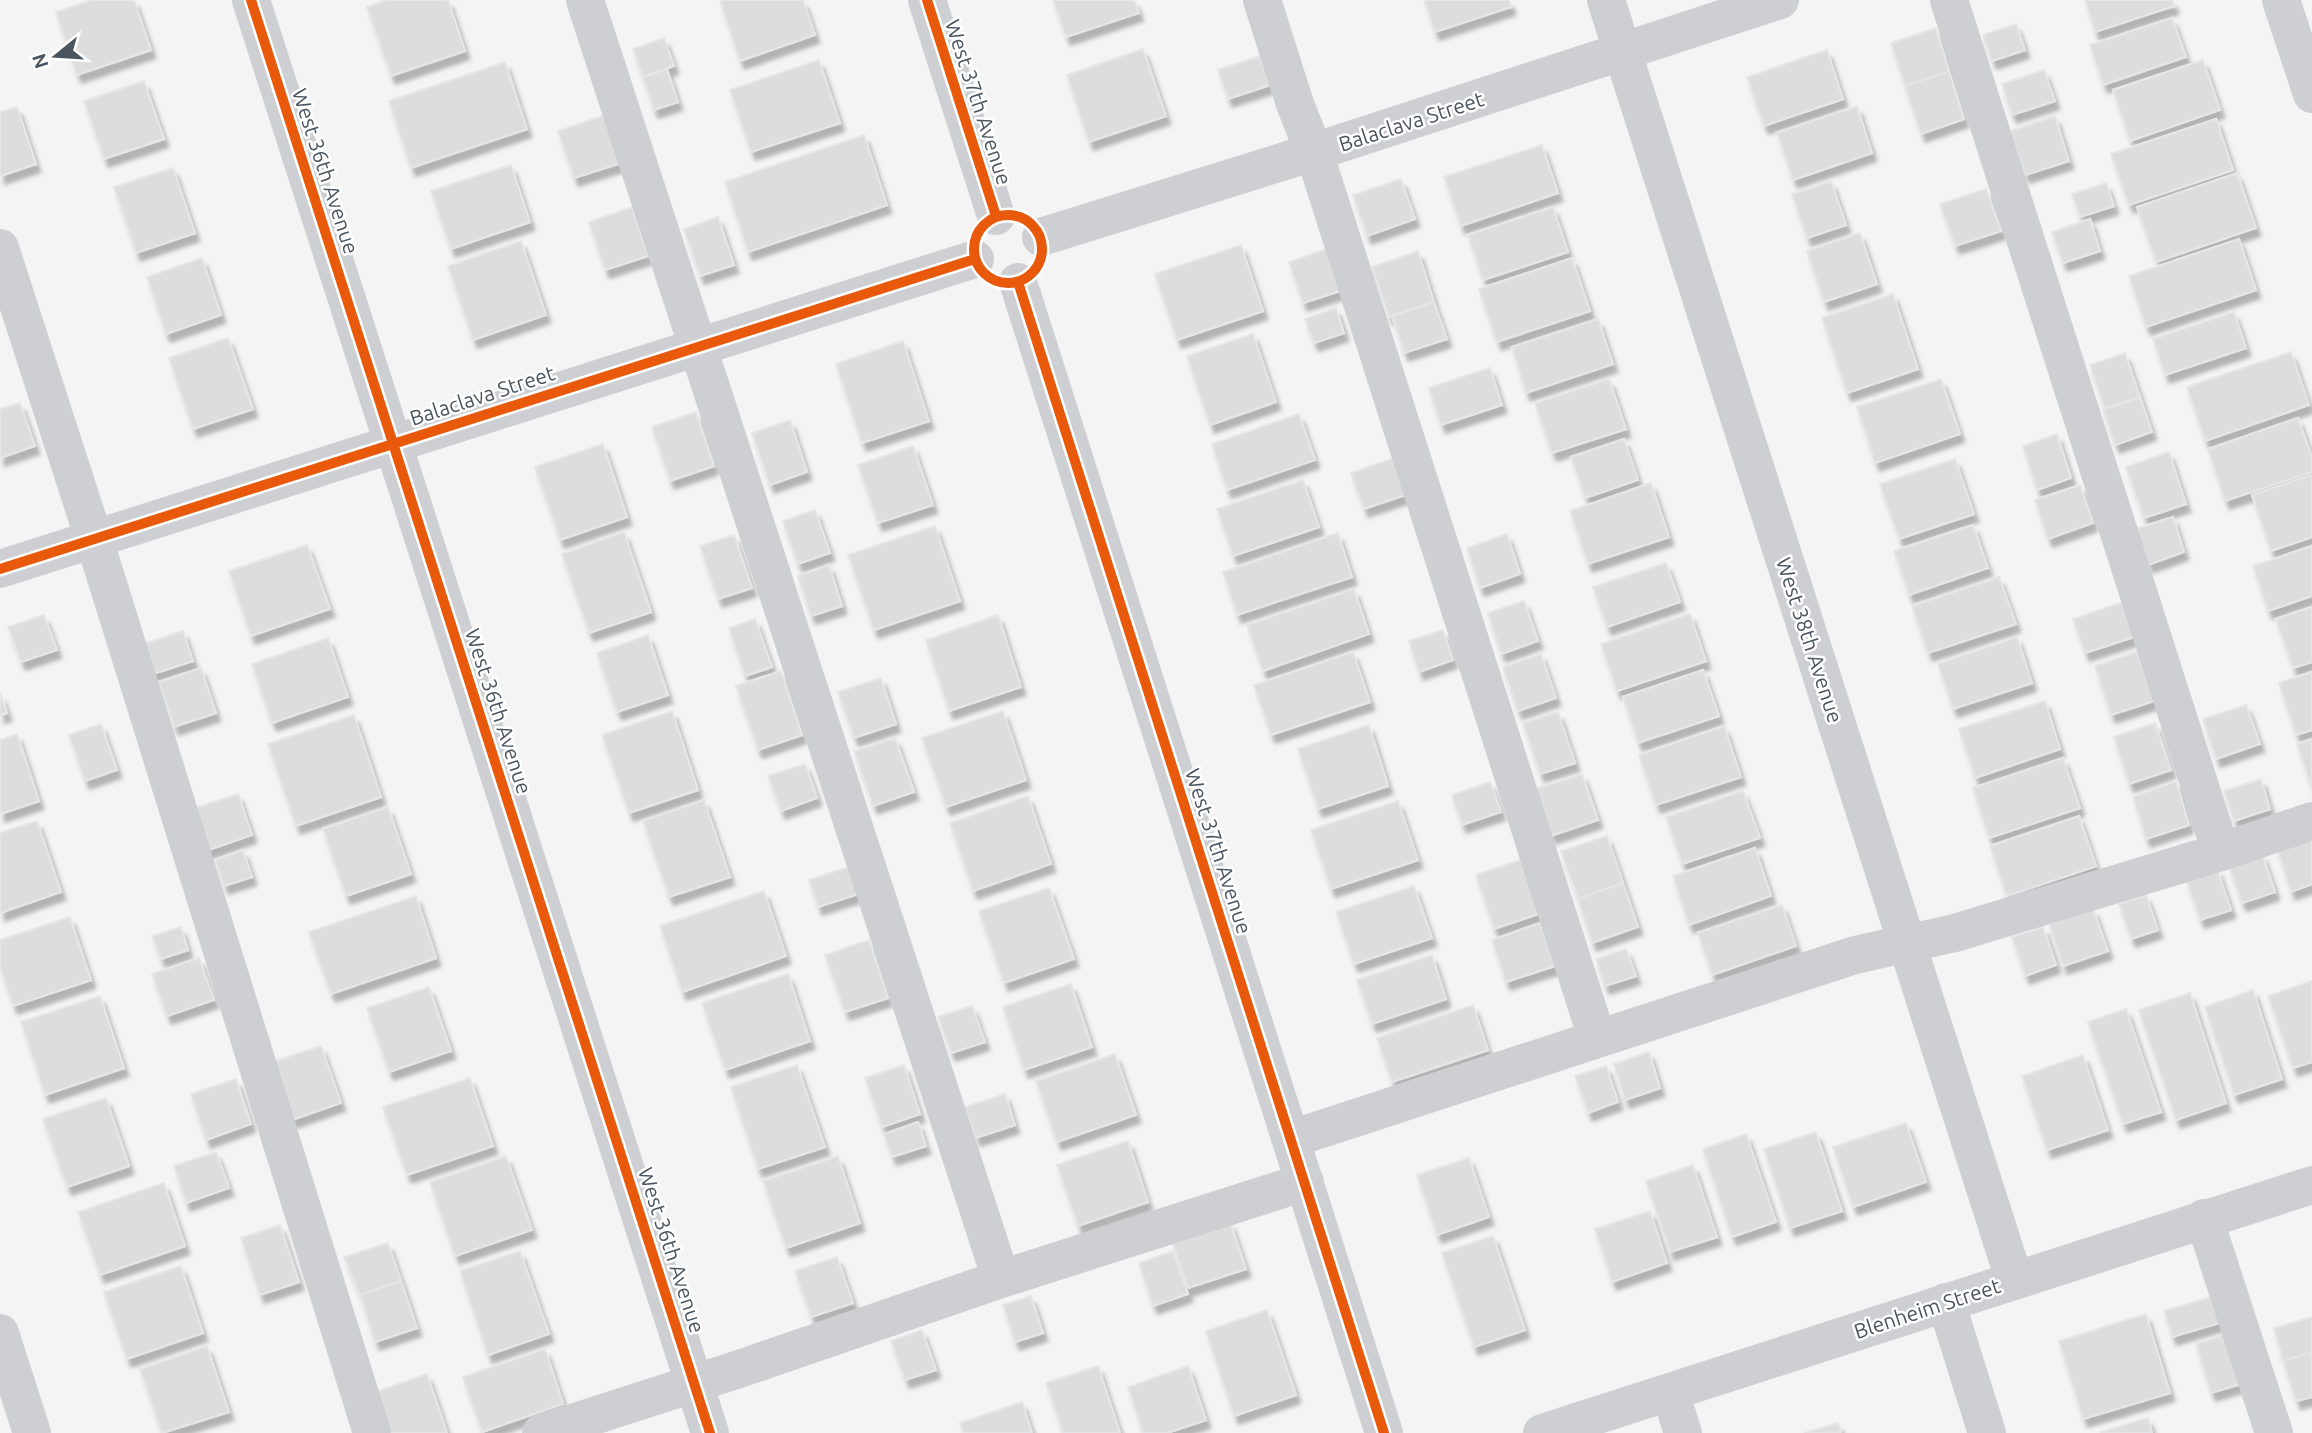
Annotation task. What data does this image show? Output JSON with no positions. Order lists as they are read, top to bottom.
{
  "streets": {
    "street": [
      "West 37th Avenue",
      "Balaclava Street",
      "West 36th Avenue",
      "West 38th Avenue",
      "Blenheim Street"
    ]
  },
  "crossings": [
    ["West 37th Avenue", "Balaclava Street"],
    ["Balaclava Street", "West 36th Avenue"],
    ["Balaclava Street", "West 38th Avenue"],
    ["West 38th Avenue", "Blenheim Street"]
  ],
  "north": "left"
}
